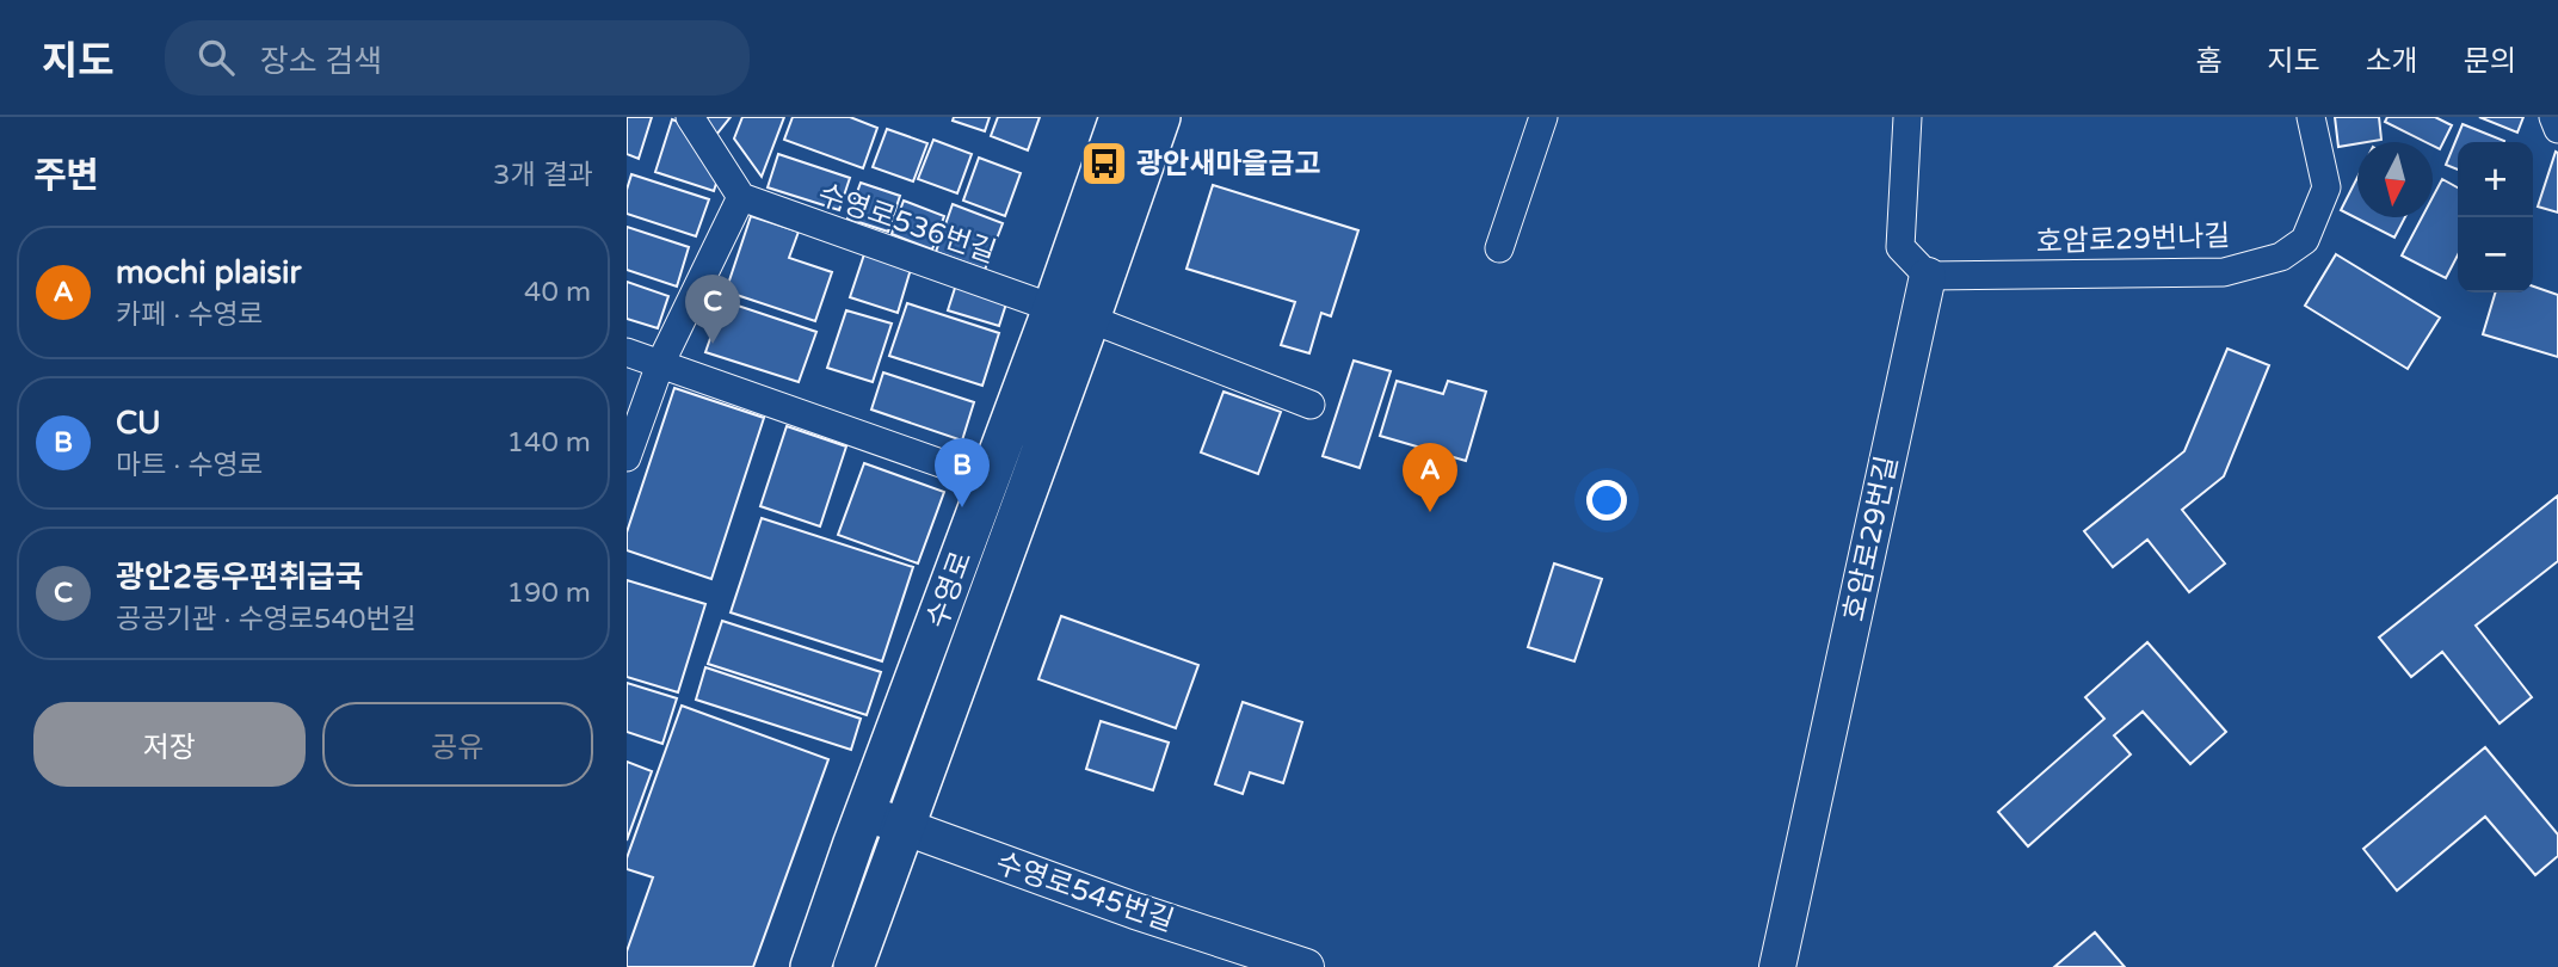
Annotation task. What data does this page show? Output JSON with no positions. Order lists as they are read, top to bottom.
{
  "streets": {
    "main road": ["수영로"],
    "street": [
      "수영로536번길",
      "호암로29번나길",
      "호암로29번길",
      "수영로545번길"
    ]
  },
  "crossings": [
    ["수영로536번길", "수영로"],
    ["호암로29번나길", "호암로29번길"],
    ["수영로", "수영로545번길"]
  ],
  "places": {
    "bus stop": ["광안새마을금고"]
  },
  "north": "bottom",
  "page": {
    "header": "지도",
    "search": "장소 검색",
    "nav": [
      "홈",
      "지도",
      "소개",
      "문의"
    ],
    "heading": ["주변", "3개 결과"],
    "map_buttons": ["+", "−"],
    "list": [
      {
        "mark": "A",
        "name": "mochi plaisir",
        "note": "카페 · 수영로",
        "value": "40 m"
      },
      {
        "mark": "B",
        "name": "CU",
        "note": "마트 · 수영로",
        "value": "140 m"
      },
      {
        "mark": "C",
        "name": "광안2동우편취급국",
        "note": "공공기관 · 수영로540번길",
        "value": "190 m"
      }
    ],
    "pins": ["C", "B", "A"],
    "buttons": ["저장", "공유"]
  }
}
